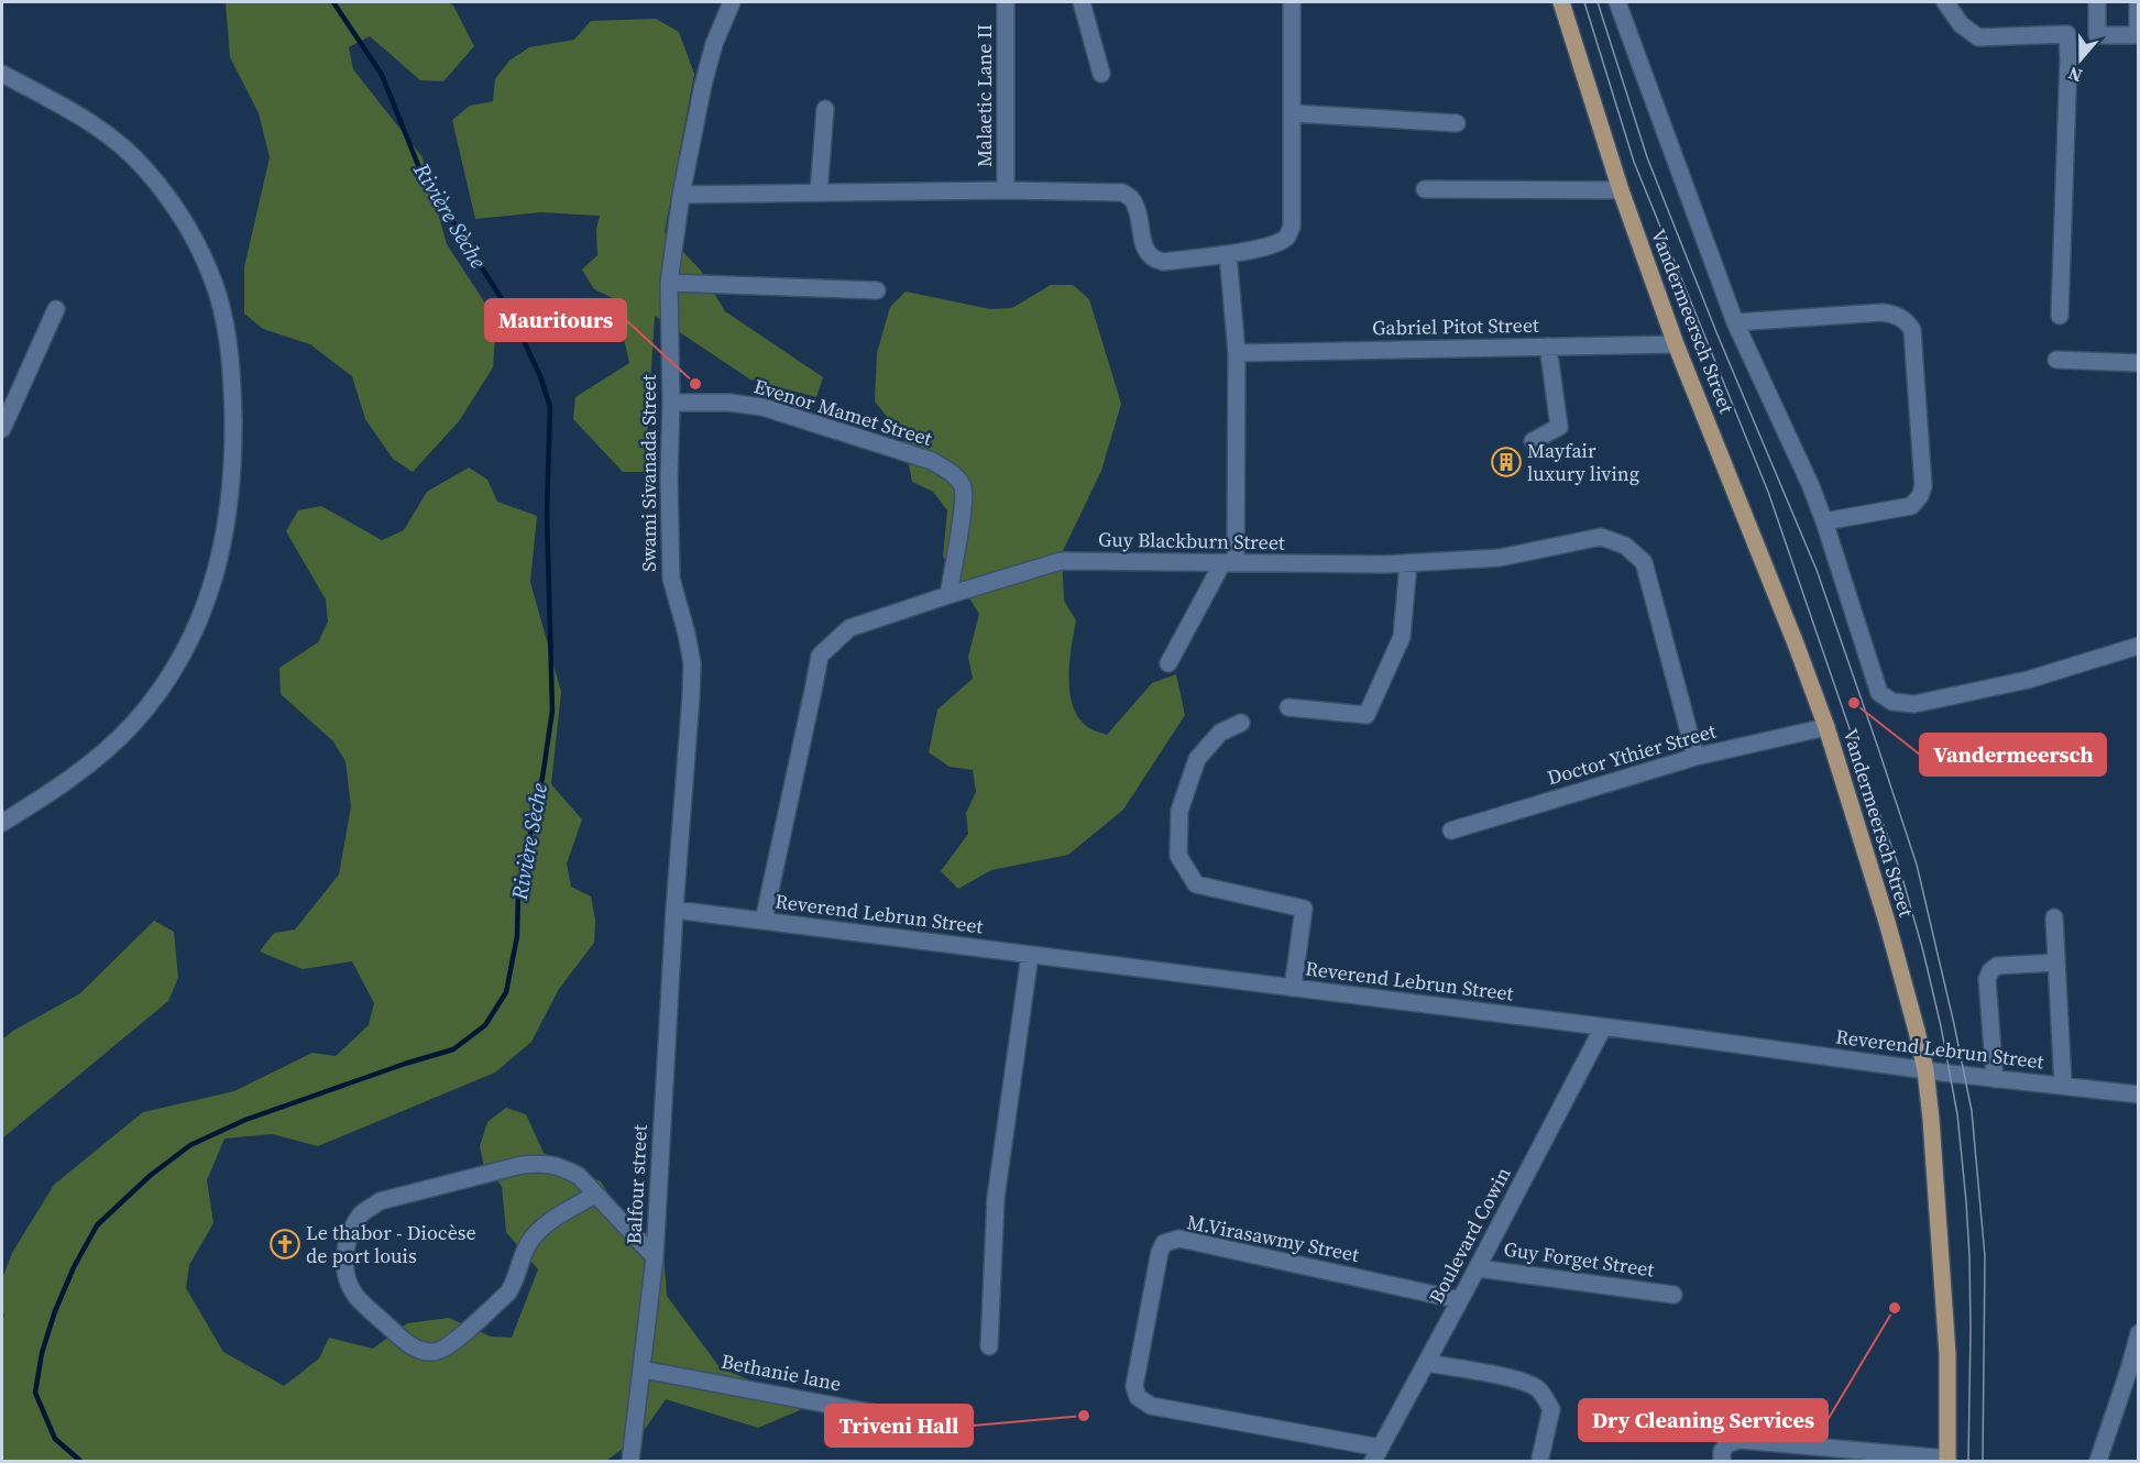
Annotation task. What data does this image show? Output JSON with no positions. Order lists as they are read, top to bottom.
{
  "streets": {
    "main road": ["Vandermeersch Street"],
    "street": [
      "Malaetic Lane II",
      "Gabriel Pitot Street",
      "Evenor Mamet Street",
      "Swami Sivanada Street",
      "Guy Blackburn Street",
      "Doctor Ythier Street",
      "Reverend Lebrun Street",
      "Balfour street",
      "Boulevard Cowin",
      "M.Virasawmy Street",
      "Guy Forget Street",
      "Bethanie lane"
    ]
  },
  "crossings": [
    ["Vandermeersch Street", "Gabriel Pitot Street"],
    ["Vandermeersch Street", "Doctor Ythier Street"],
    ["Vandermeersch Street", "Reverend Lebrun Street"],
    ["Evenor Mamet Street", "Swami Sivanada Street"],
    ["Evenor Mamet Street", "Guy Blackburn Street"],
    ["Swami Sivanada Street", "Reverend Lebrun Street"],
    ["Swami Sivanada Street", "Balfour street"],
    ["Guy Blackburn Street", "Doctor Ythier Street"],
    ["Guy Blackburn Street", "Reverend Lebrun Street"],
    ["Reverend Lebrun Street", "Balfour street"],
    ["Reverend Lebrun Street", "Boulevard Cowin"],
    ["Balfour street", "Bethanie lane"],
    ["Boulevard Cowin", "M.Virasawmy Street"],
    ["Boulevard Cowin", "Guy Forget Street"]
  ],
  "water": ["Rivière Sèche"],
  "places": {
    "other": [
      "Mauritours",
      "Vandermeersch",
      "Dry Cleaning Services",
      "Triveni Hall"
    ],
    "building": ["Mayfair luxury living"],
    "church": ["Le thabor - Diocèse de port louis"]
  },
  "north": "bottom"
}
